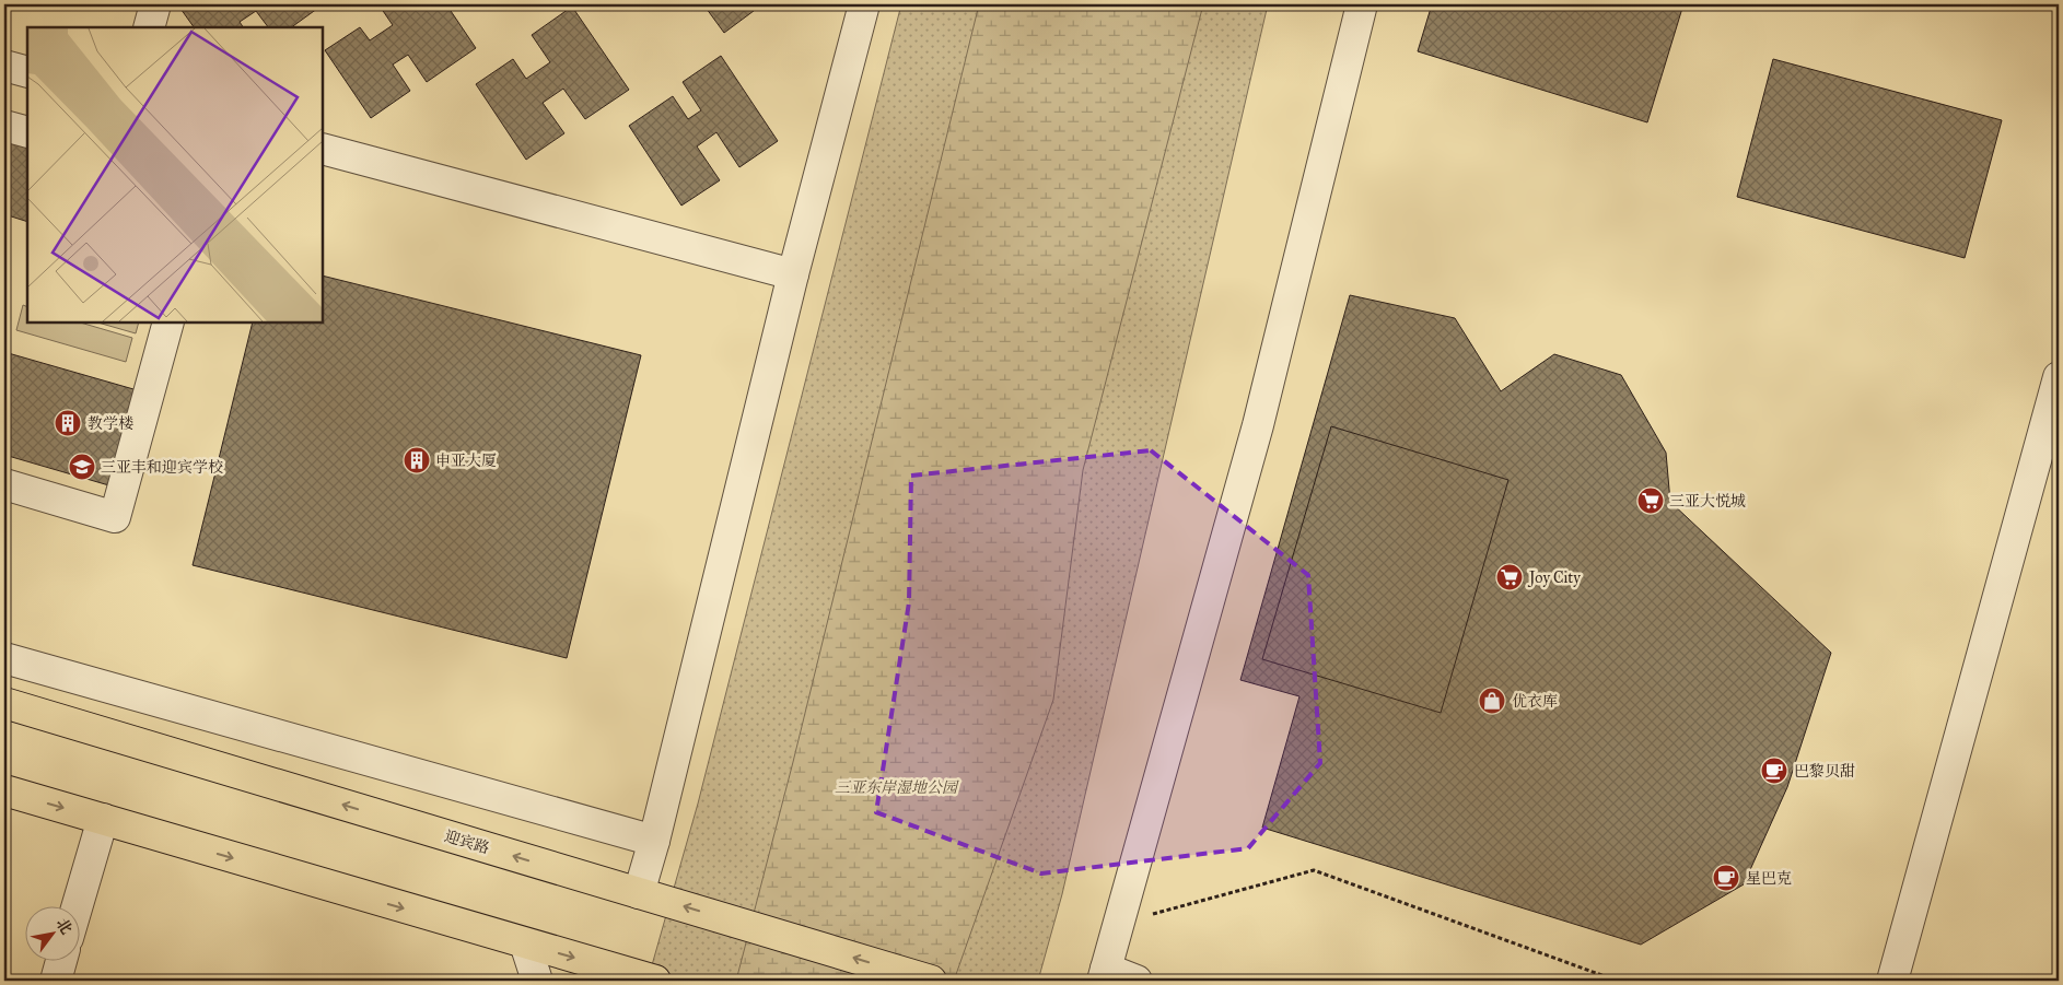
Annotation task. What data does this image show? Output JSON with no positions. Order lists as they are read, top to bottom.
{
  "streets": {
    "highway": ["迎宾路"]
  },
  "parks": ["三亚东岸湿地公园"],
  "places": {
    "building": ["教学楼", "申亚大厦"],
    "school or university": ["三亚丰和迎宾学校"],
    "supermarket": ["三亚大悦城", "Joy City"],
    "shop": ["优衣库"],
    "cafe": ["巴黎贝甜", "星巴克"]
  },
  "north": "top right"
}
